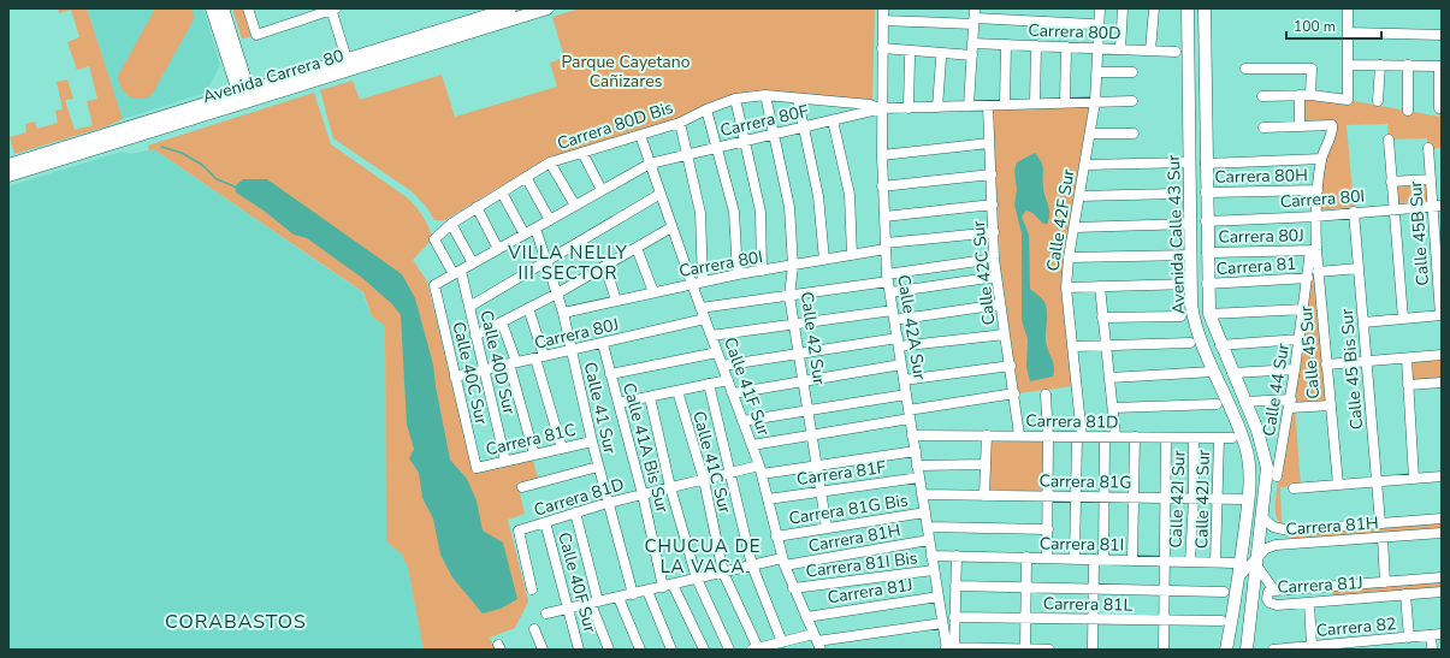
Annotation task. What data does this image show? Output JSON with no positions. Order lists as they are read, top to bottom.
{
  "streets": {
    "main road": ["Avenida Carrera 80", "Avenida Calle 43 Sur"],
    "street": [
      "Carrera 80D",
      "Carrera 80F",
      "Carrera 80D Bis",
      "Carrera 80H",
      "Carrera 80I",
      "Calle 42F Sur",
      "Calle 45B Sur",
      "Carrera 80J",
      "Carrera 81",
      "Calle 42C Sur",
      "Calle 42A Sur",
      "Calle 42 Sur",
      "Calle 45 Sur",
      "Calle 40D Sur",
      "Calle 45 Bis Sur",
      "Calle 40C Sur",
      "Calle 41F Sur",
      "Calle 44 Sur",
      "Calle 41 Sur",
      "Carrera 81D",
      "Carrera 81C",
      "Calle 41A Bis Sur",
      "Calle 41C Sur",
      "Carrera 81F",
      "Carrera 81G",
      "Calle 42I Sur",
      "Calle 42J Sur",
      "Carrera 81G Bis",
      "Carrera 81H",
      "Carrera 81I",
      "Carrera 81I Bis",
      "Calle 40F Sur",
      "Carrera 81J",
      "Carrera 81L",
      "Carrera 82"
    ]
  },
  "crossings": [
    ["Carrera 80D", "Calle 42F Sur"],
    ["Carrera 80F", "Carrera 80D Bis"],
    ["Carrera 80F", "Calle 42F Sur"],
    ["Carrera 80F", "Calle 42C Sur"],
    ["Carrera 80F", "Calle 42A Sur"],
    ["Carrera 80F", "Calle 42 Sur"],
    ["Carrera 80F", "Calle 40D Sur"],
    ["Carrera 80F", "Calle 40C Sur"],
    ["Carrera 80F", "Calle 41F Sur"],
    ["Carrera 80F", "Calle 41 Sur"],
    ["Carrera 80D Bis", "Calle 42A Sur"],
    ["Carrera 80D Bis", "Calle 42 Sur"],
    ["Carrera 80D Bis", "Calle 40D Sur"],
    ["Carrera 80D Bis", "Calle 41F Sur"],
    ["Carrera 80H", "Avenida Calle 43 Sur"],
    ["Carrera 80H", "Calle 45 Sur"],
    ["Carrera 80I", "Calle 45B Sur"],
    ["Carrera 80I", "Avenida Calle 43 Sur"],
    ["Carrera 80I", "Calle 42C Sur"],
    ["Carrera 80I", "Calle 42A Sur"],
    ["Carrera 80I", "Calle 42 Sur"],
    ["Carrera 80I", "Calle 45 Sur"],
    ["Carrera 80I", "Calle 45 Bis Sur"],
    ["Carrera 80I", "Calle 41F Sur"],
    ["Carrera 80I", "Calle 41 Sur"],
    ["Calle 42F Sur", "Carrera 81D"],
    ["Calle 42F Sur", "Carrera 81G"],
    ["Calle 42F Sur", "Carrera 81I"],
    ["Avenida Calle 43 Sur", "Carrera 80J"],
    ["Avenida Calle 43 Sur", "Carrera 81"],
    ["Avenida Calle 43 Sur", "Carrera 81G"],
    ["Avenida Calle 43 Sur", "Carrera 81H"],
    ["Carrera 80J", "Calle 45 Sur"],
    ["Carrera 80J", "Calle 40D Sur"],
    ["Carrera 80J", "Calle 40C Sur"],
    ["Carrera 80J", "Calle 41F Sur"],
    ["Carrera 80J", "Calle 44 Sur"],
    ["Carrera 80J", "Calle 41 Sur"],
    ["Carrera 80J", "Calle 41A Bis Sur"],
    ["Carrera 81", "Calle 44 Sur"],
    ["Calle 42C Sur", "Carrera 81D"],
    ["Calle 42A Sur", "Carrera 81D"],
    ["Calle 42A Sur", "Carrera 81F"],
    ["Calle 42A Sur", "Carrera 81G"],
    ["Calle 42A Sur", "Carrera 81G Bis"],
    ["Calle 42A Sur", "Carrera 81H"],
    ["Calle 42A Sur", "Carrera 81I"],
    ["Calle 42A Sur", "Carrera 81I Bis"],
    ["Calle 42A Sur", "Carrera 81J"],
    ["Calle 42 Sur", "Carrera 81D"],
    ["Calle 42 Sur", "Carrera 81F"],
    ["Calle 42 Sur", "Carrera 81G Bis"],
    ["Calle 45 Sur", "Calle 44 Sur"],
    ["Calle 40D Sur", "Carrera 81C"],
    ["Calle 45 Bis Sur", "Carrera 81H"],
    ["Calle 40C Sur", "Carrera 81C"],
    ["Calle 41F Sur", "Carrera 81D"],
    ["Calle 41F Sur", "Carrera 81F"],
    ["Calle 41F Sur", "Carrera 81G Bis"],
    ["Calle 41F Sur", "Carrera 81H"],
    ["Calle 41F Sur", "Carrera 81I Bis"],
    ["Calle 41F Sur", "Carrera 81J"],
    ["Calle 41 Sur", "Carrera 81D"],
    ["Calle 41 Sur", "Carrera 81C"],
    ["Calle 41 Sur", "Carrera 81H"],
    ["Carrera 81D", "Calle 41A Bis Sur"],
    ["Carrera 81D", "Calle 41C Sur"],
    ["Carrera 81D", "Calle 42I Sur"],
    ["Carrera 81D", "Calle 42J Sur"],
    ["Carrera 81D", "Calle 40F Sur"],
    ["Calle 41A Bis Sur", "Carrera 81H"],
    ["Calle 41C Sur", "Carrera 81H"],
    ["Carrera 81G", "Calle 42I Sur"],
    ["Carrera 81G", "Calle 42J Sur"],
    ["Calle 42I Sur", "Carrera 81I"],
    ["Calle 42J Sur", "Carrera 81I"],
    ["Carrera 81H", "Calle 40F Sur"]
  ],
  "districts": ["VILLA NELLY III SECTOR", "CHUCUA DE LA VACA", "CORABASTOS"],
  "parks": ["Parque Cayetano Cañizares"],
  "scale_bar": "100 m"
}
